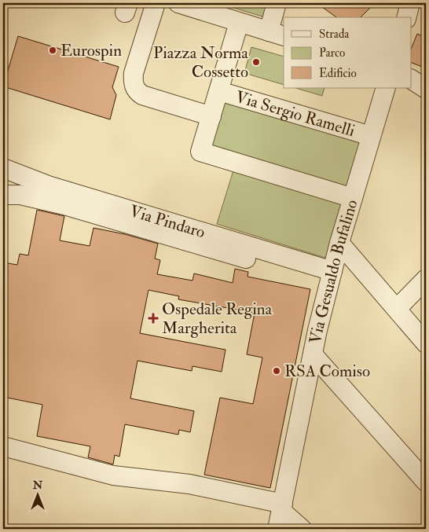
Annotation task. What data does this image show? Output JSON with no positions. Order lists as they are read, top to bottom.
{
  "streets": {
    "street": ["Via Sergio Ramelli", "Via Pindaro", "Via Gesualdo Bufalino"]
  },
  "crossings": [
    ["Via Sergio Ramelli", "Via Gesualdo Bufalino"],
    ["Via Pindaro", "Via Gesualdo Bufalino"]
  ],
  "places": {
    "other": ["Eurospin", "Piazza Norma Cossetto", "RSA Comiso"],
    "health": ["Ospedale Regina Margherita"]
  },
  "legend": ["Strada", "Parco", "Edificio"],
  "north": "top"
}
